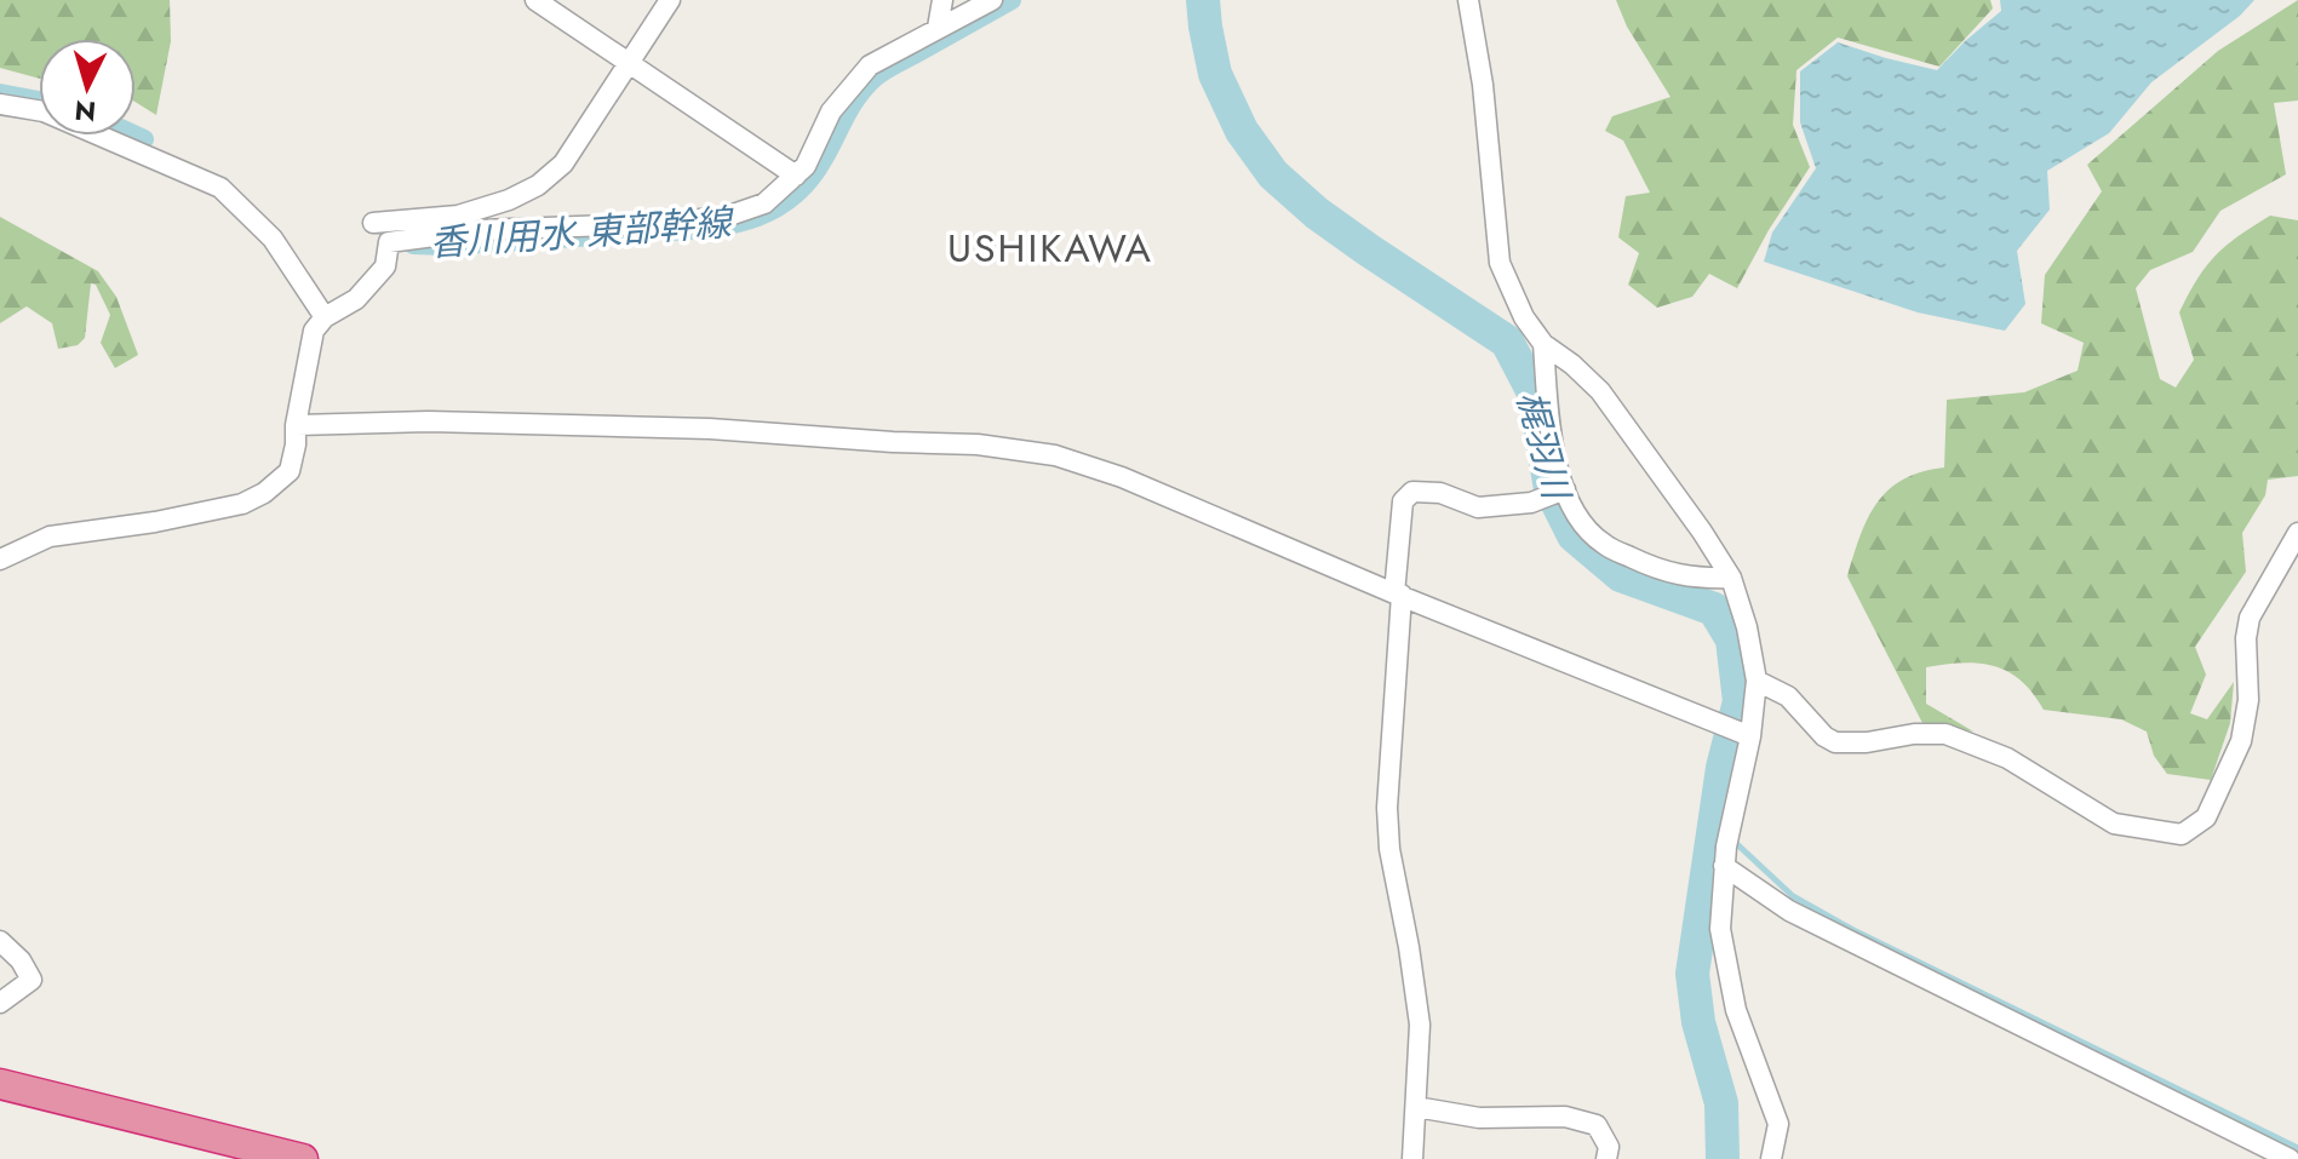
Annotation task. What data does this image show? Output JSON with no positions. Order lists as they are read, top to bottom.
{
  "districts": ["USHIKAWA"],
  "water": ["香川用水 東部幹線", "梶羽川"],
  "north": "bottom"
}
